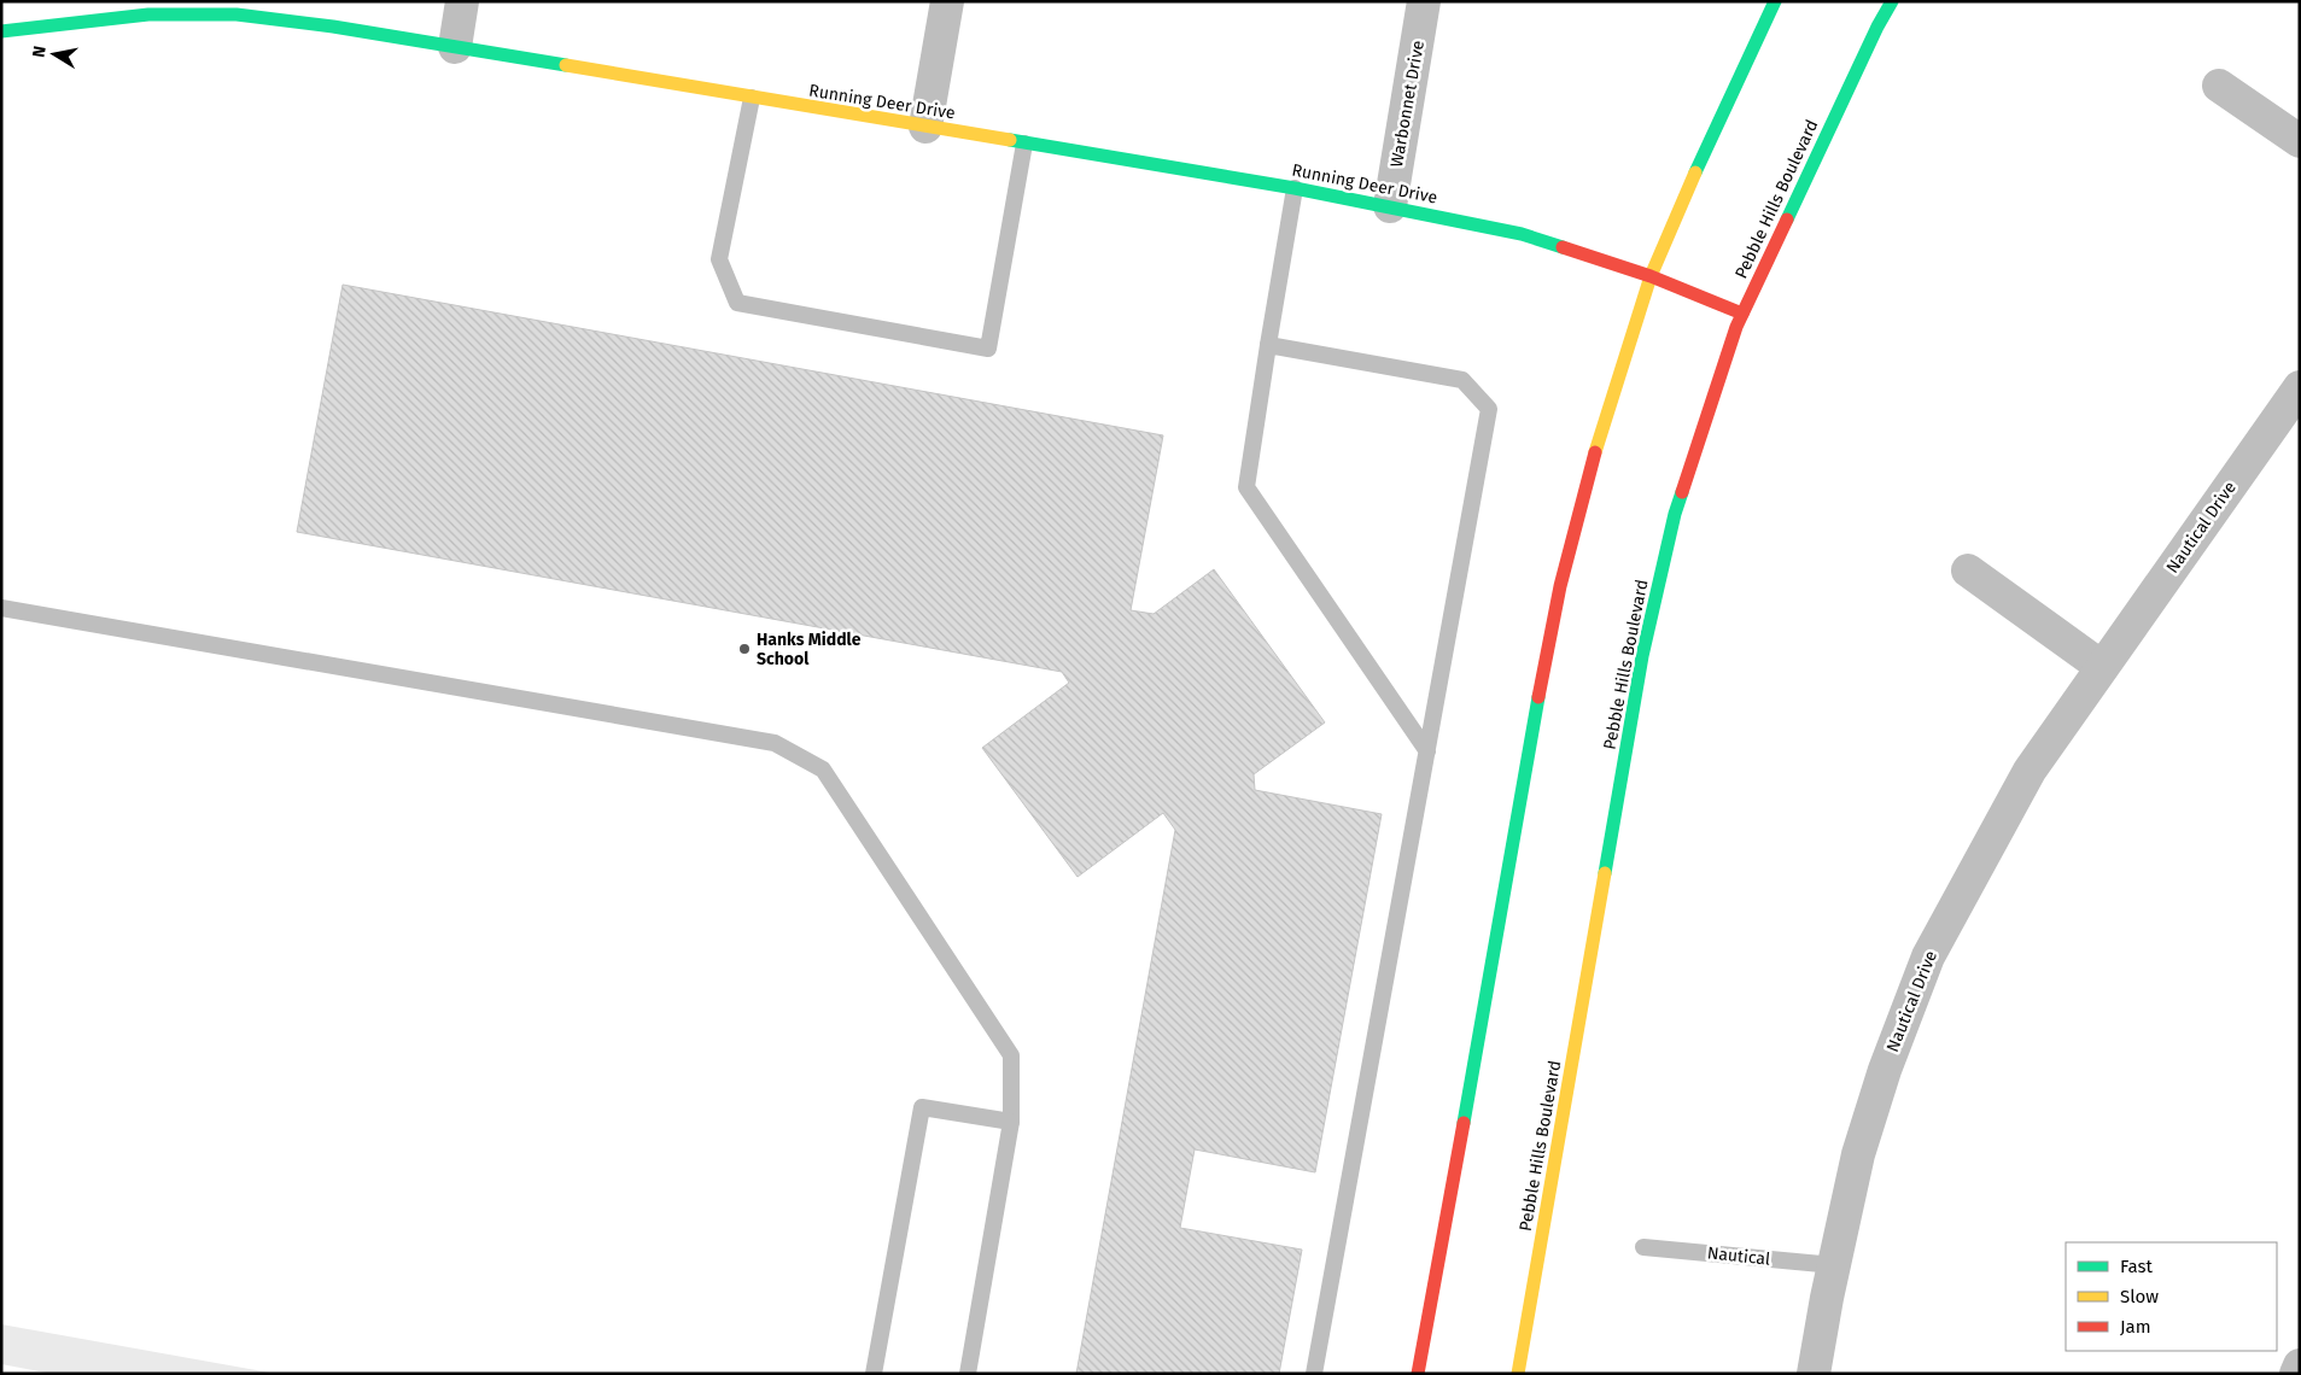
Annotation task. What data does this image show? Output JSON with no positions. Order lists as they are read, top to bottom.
{
  "streets": {
    "main road": ["Running Deer Drive", "Pebble Hills Boulevard"],
    "street": ["Warbonnet Drive", "Nautical Drive"],
    "lane": ["Nautical"]
  },
  "crossings": [
    ["Running Deer Drive", "Warbonnet Drive"],
    ["Running Deer Drive", "Pebble Hills Boulevard"],
    ["Nautical Drive", "Nautical"]
  ],
  "places": ["Hanks Middle School"],
  "legend": ["Fast", "Slow", "Jam"],
  "north": "left"
}
